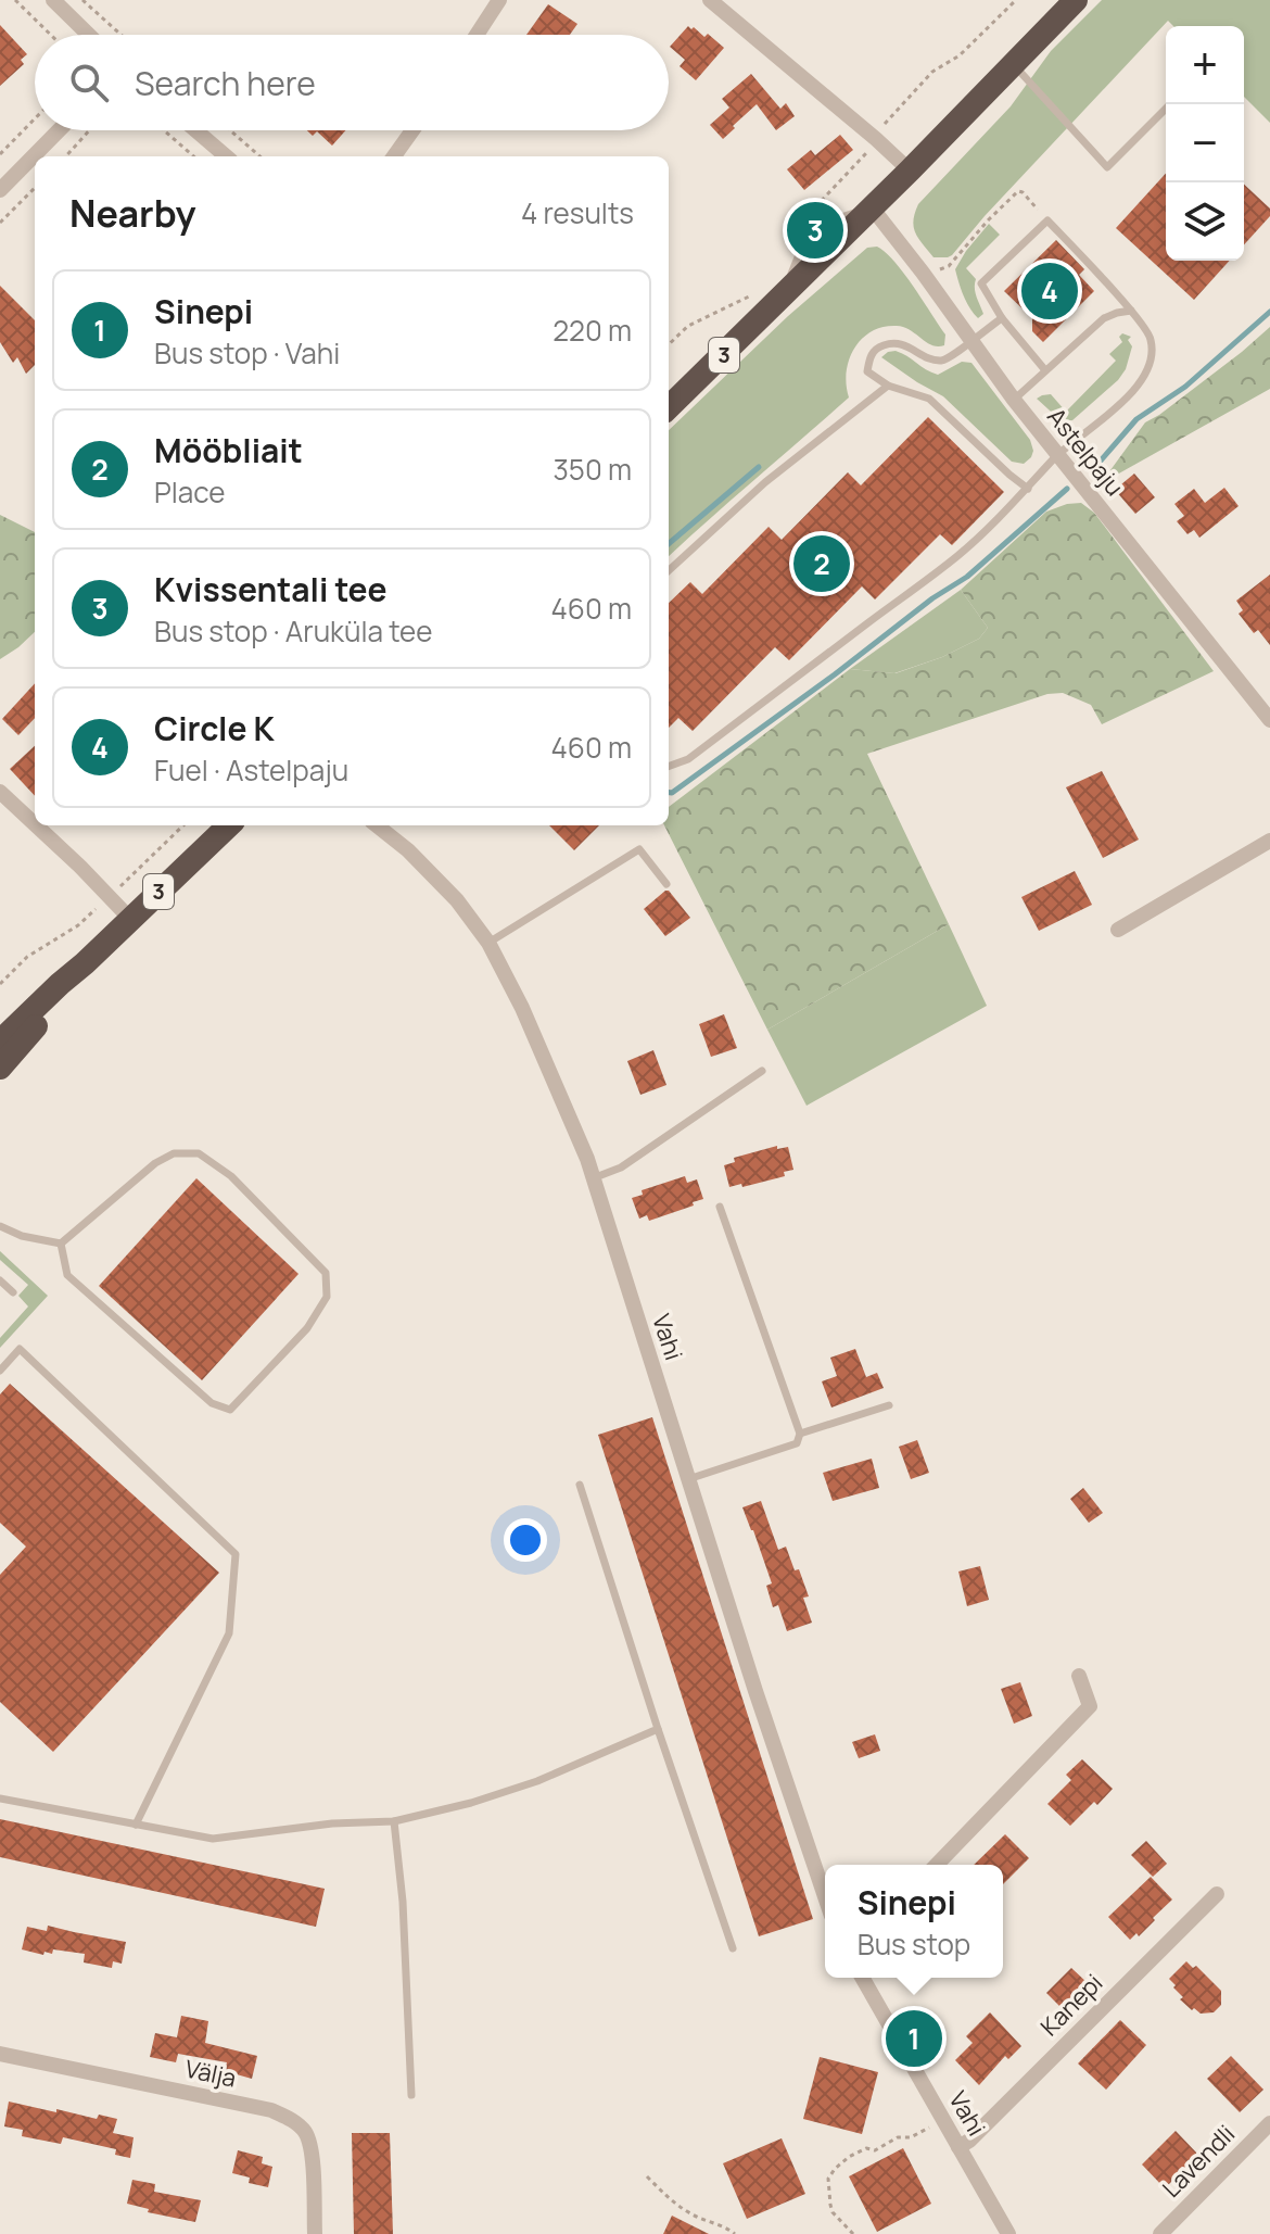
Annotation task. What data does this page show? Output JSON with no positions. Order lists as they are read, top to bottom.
{
  "streets": {
    "highway": ["3"],
    "street": [
      "Astelpaju",
      "Vahi",
      "Kanepi",
      "Välja",
      "Lavendli"
    ]
  },
  "crossings": [
    ["3", "Astelpaju"],
    ["Vahi", "Kanepi"]
  ],
  "page": {
    "map_buttons": ["+", "−"],
    "search": "Search here",
    "heading": ["Nearby", "4 results"],
    "pins": [
      "3",
      "4",
      "2",
      "1"
    ],
    "list": [
      {
        "mark": "1",
        "name": "Sinepi",
        "note": "Bus stop · Vahi",
        "value": "220 m"
      },
      {
        "mark": "2",
        "name": "Mööbliait",
        "note": "Place",
        "value": "350 m"
      },
      {
        "mark": "3",
        "name": "Kvissentali tee",
        "note": "Bus stop · Aruküla tee",
        "value": "460 m"
      },
      {
        "mark": "4",
        "name": "Circle K",
        "note": "Fuel · Astelpaju",
        "value": "460 m"
      }
    ],
    "popup": ["Sinepi", "Bus stop"]
  }
}
